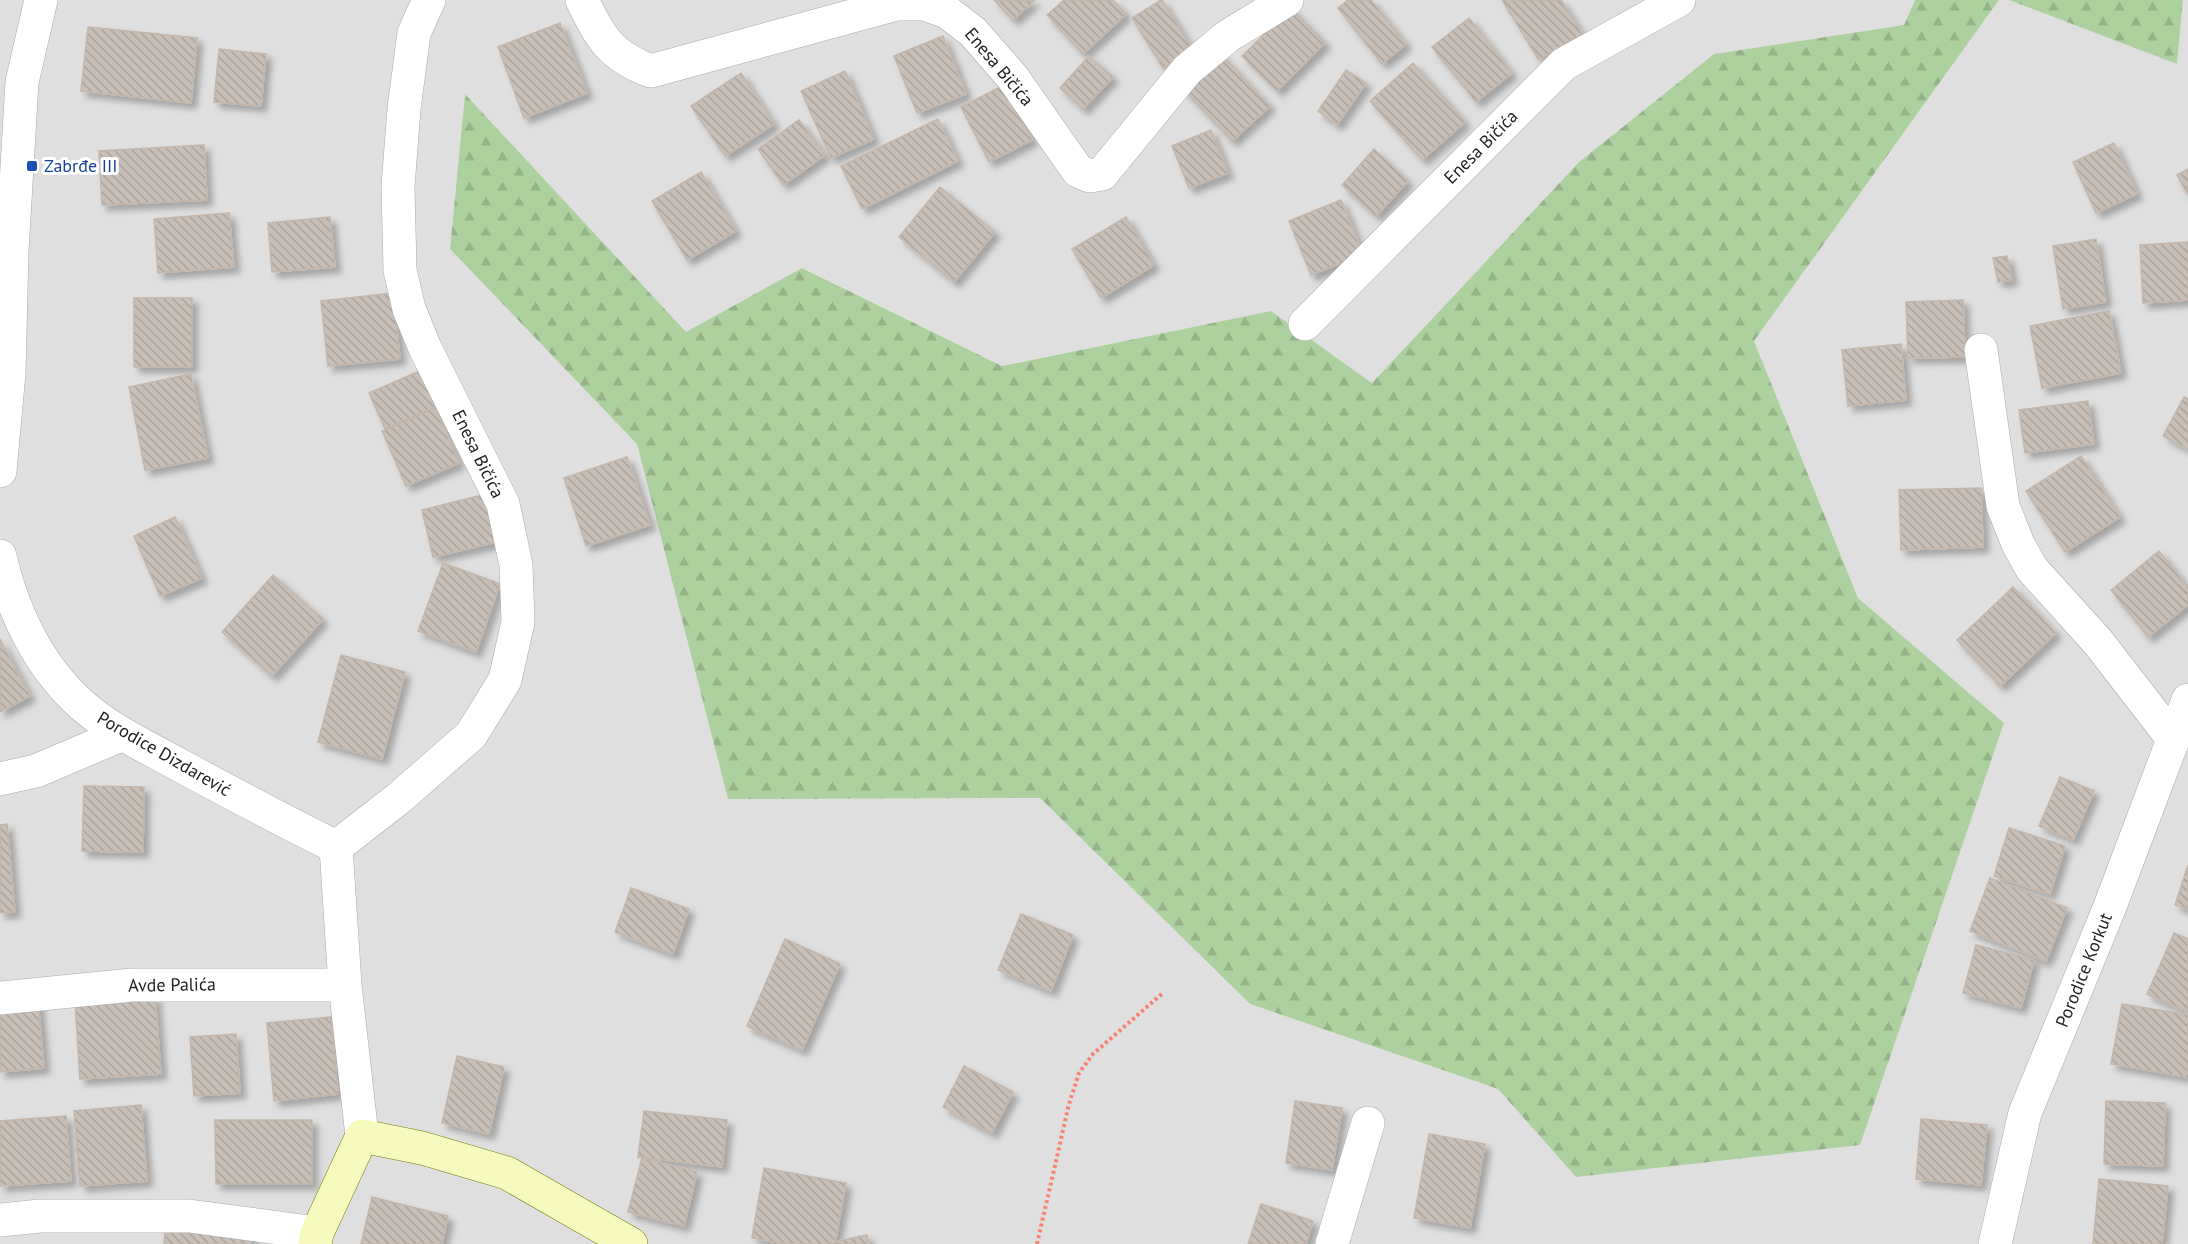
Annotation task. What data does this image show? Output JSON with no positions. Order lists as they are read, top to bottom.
{
  "streets": {
    "street": [
      "Enesa Bičića",
      "Porodice Dizdarević",
      "Porodice Korkut",
      "Avde Palića"
    ]
  },
  "crossings": [
    ["Enesa Bičića", "Porodice Dizdarević"]
  ],
  "places": {
    "transit": ["Zabrđe III"]
  }
}
